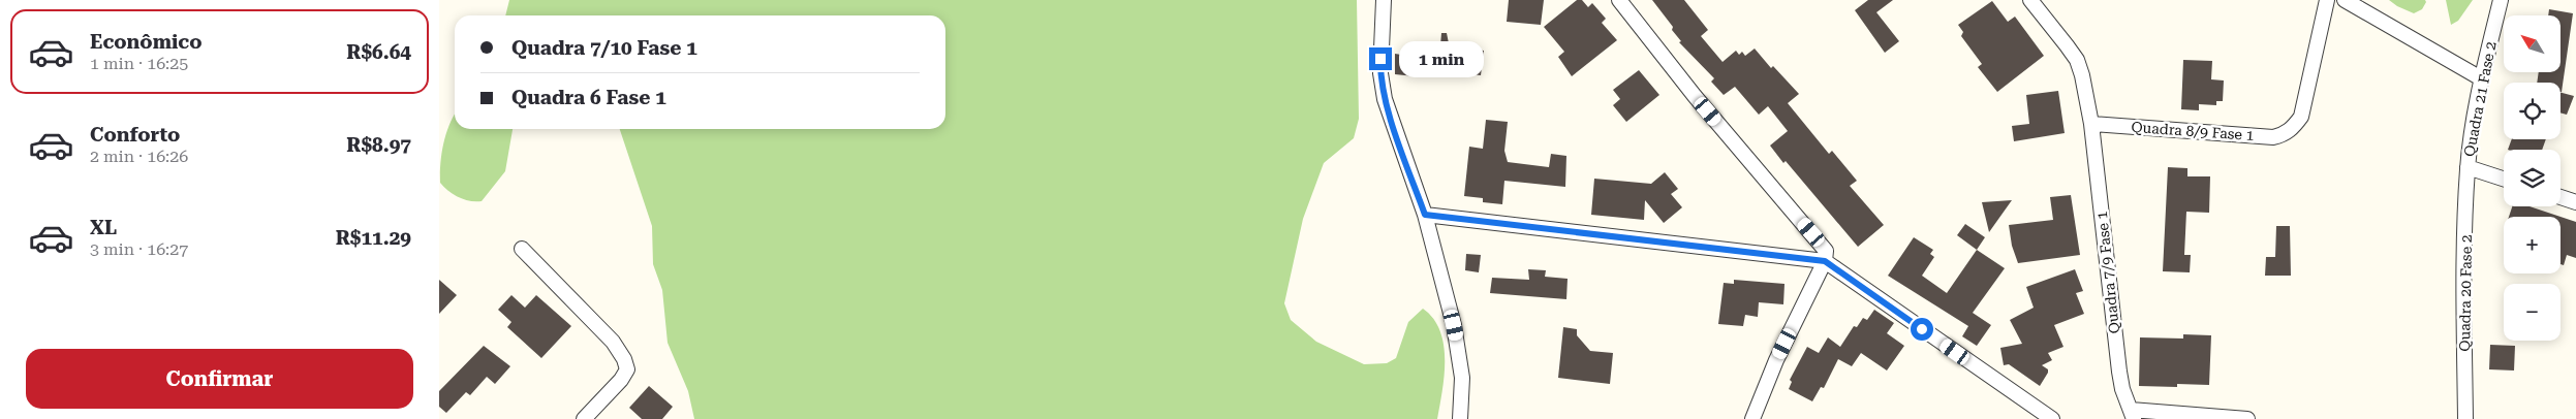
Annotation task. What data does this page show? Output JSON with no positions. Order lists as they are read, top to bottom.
{
  "streets": {
    "street": [
      "Quadra 21 Fase 2",
      "Quadra 8/9 Fase 1",
      "Quadra 7/9 Fase 1",
      "Quadra 20 Fase 2"
    ]
  },
  "crossings": [
    ["Quadra 21 Fase 2", "Quadra 20 Fase 2"],
    ["Quadra 8/9 Fase 1", "Quadra 7/9 Fase 1"]
  ],
  "north": "top left",
  "page": {
    "list": [
      {
        "name": "Econômico",
        "note": "1 min · 16:25",
        "value": "R$6.64"
      },
      {
        "name": "Conforto",
        "note": "2 min · 16:26",
        "value": "R$8.97"
      },
      {
        "name": "XL",
        "note": "3 min · 16:27",
        "value": "R$11.29"
      }
    ],
    "map_buttons": ["+", "−"],
    "banner": ["Quadra 7/10 Fase 1", "Quadra 6 Fase 1"],
    "bubble": "1 min",
    "buttons": "Confirmar"
  }
}
